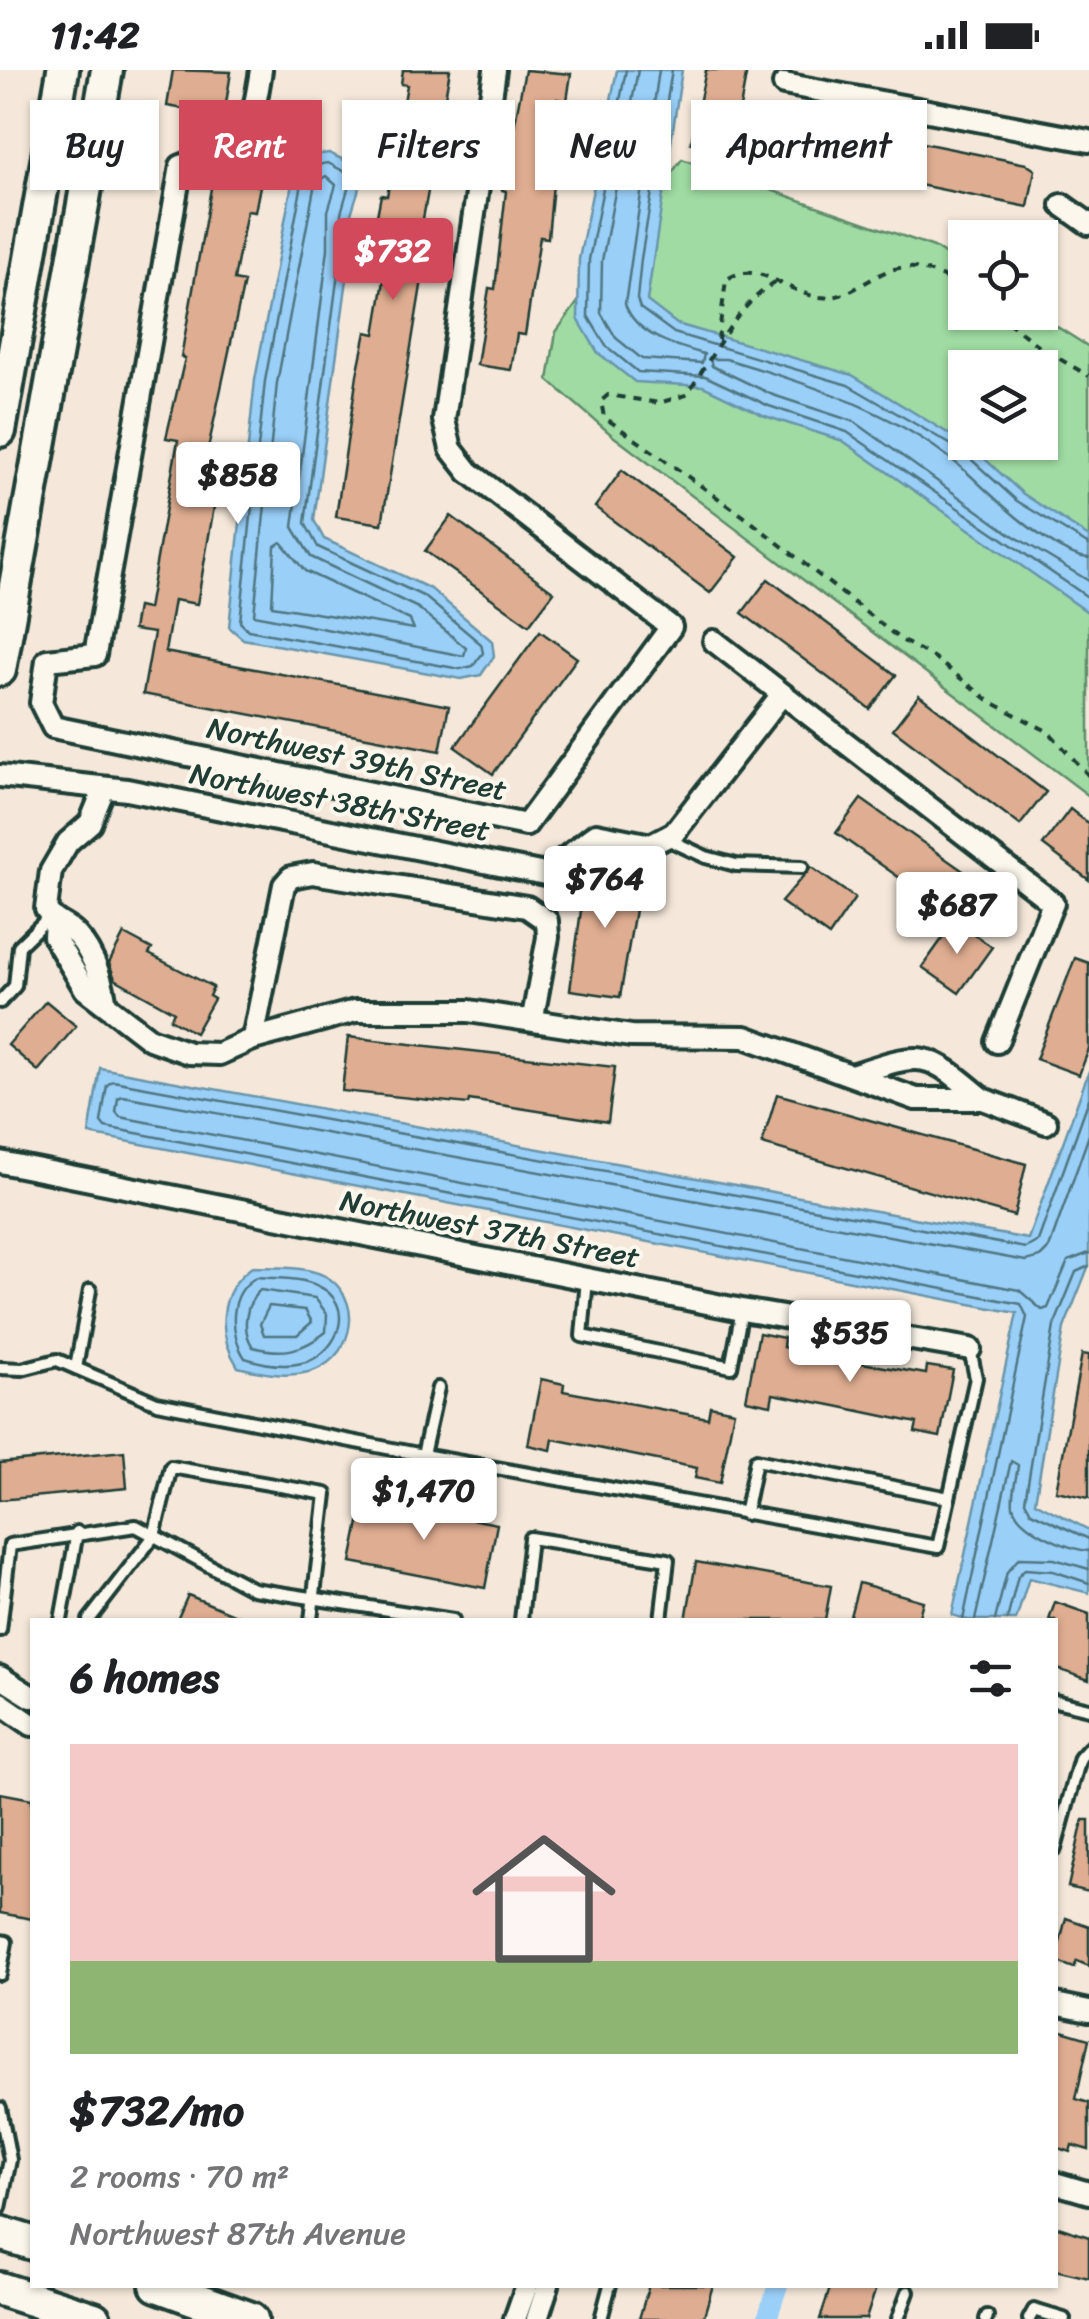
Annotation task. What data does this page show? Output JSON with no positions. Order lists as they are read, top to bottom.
{
  "streets": {
    "street": ["Northwest 39th Street", "Northwest 38th Street", "Northwest 37th Street"]
  },
  "page": {
    "status": "11:42",
    "chip": [
      "Buy",
      "Rent",
      "Filters",
      "New",
      "Apartment"
    ],
    "price": [
      "$732",
      "$858",
      "$764",
      "$687",
      "$535",
      "$1,470"
    ],
    "heading": "6 homes",
    "list": [
      {
        "name": "$732/mo",
        "note": "2 rooms · 70 m² · Northwest 87th Avenue"
      }
    ]
  }
}
